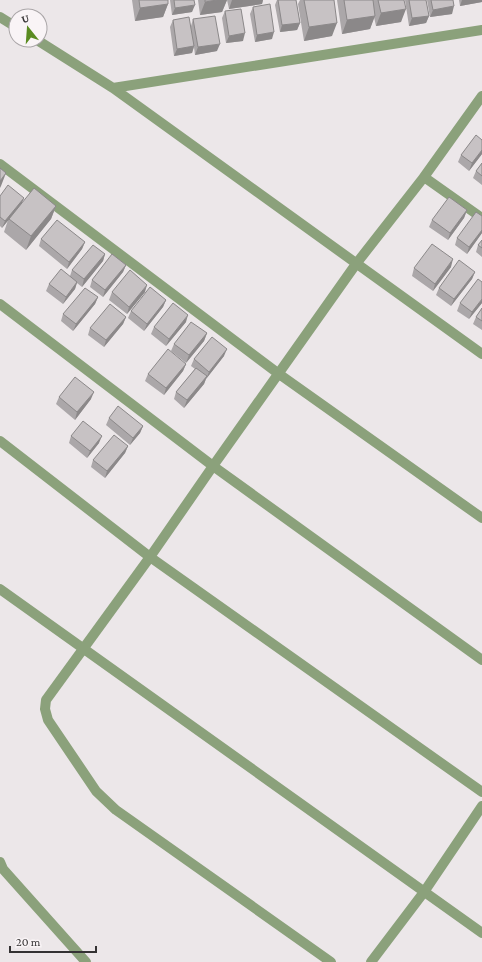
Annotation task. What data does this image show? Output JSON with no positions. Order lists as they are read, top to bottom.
{
  "scale_bar": "20 m",
  "north": "top"
}
